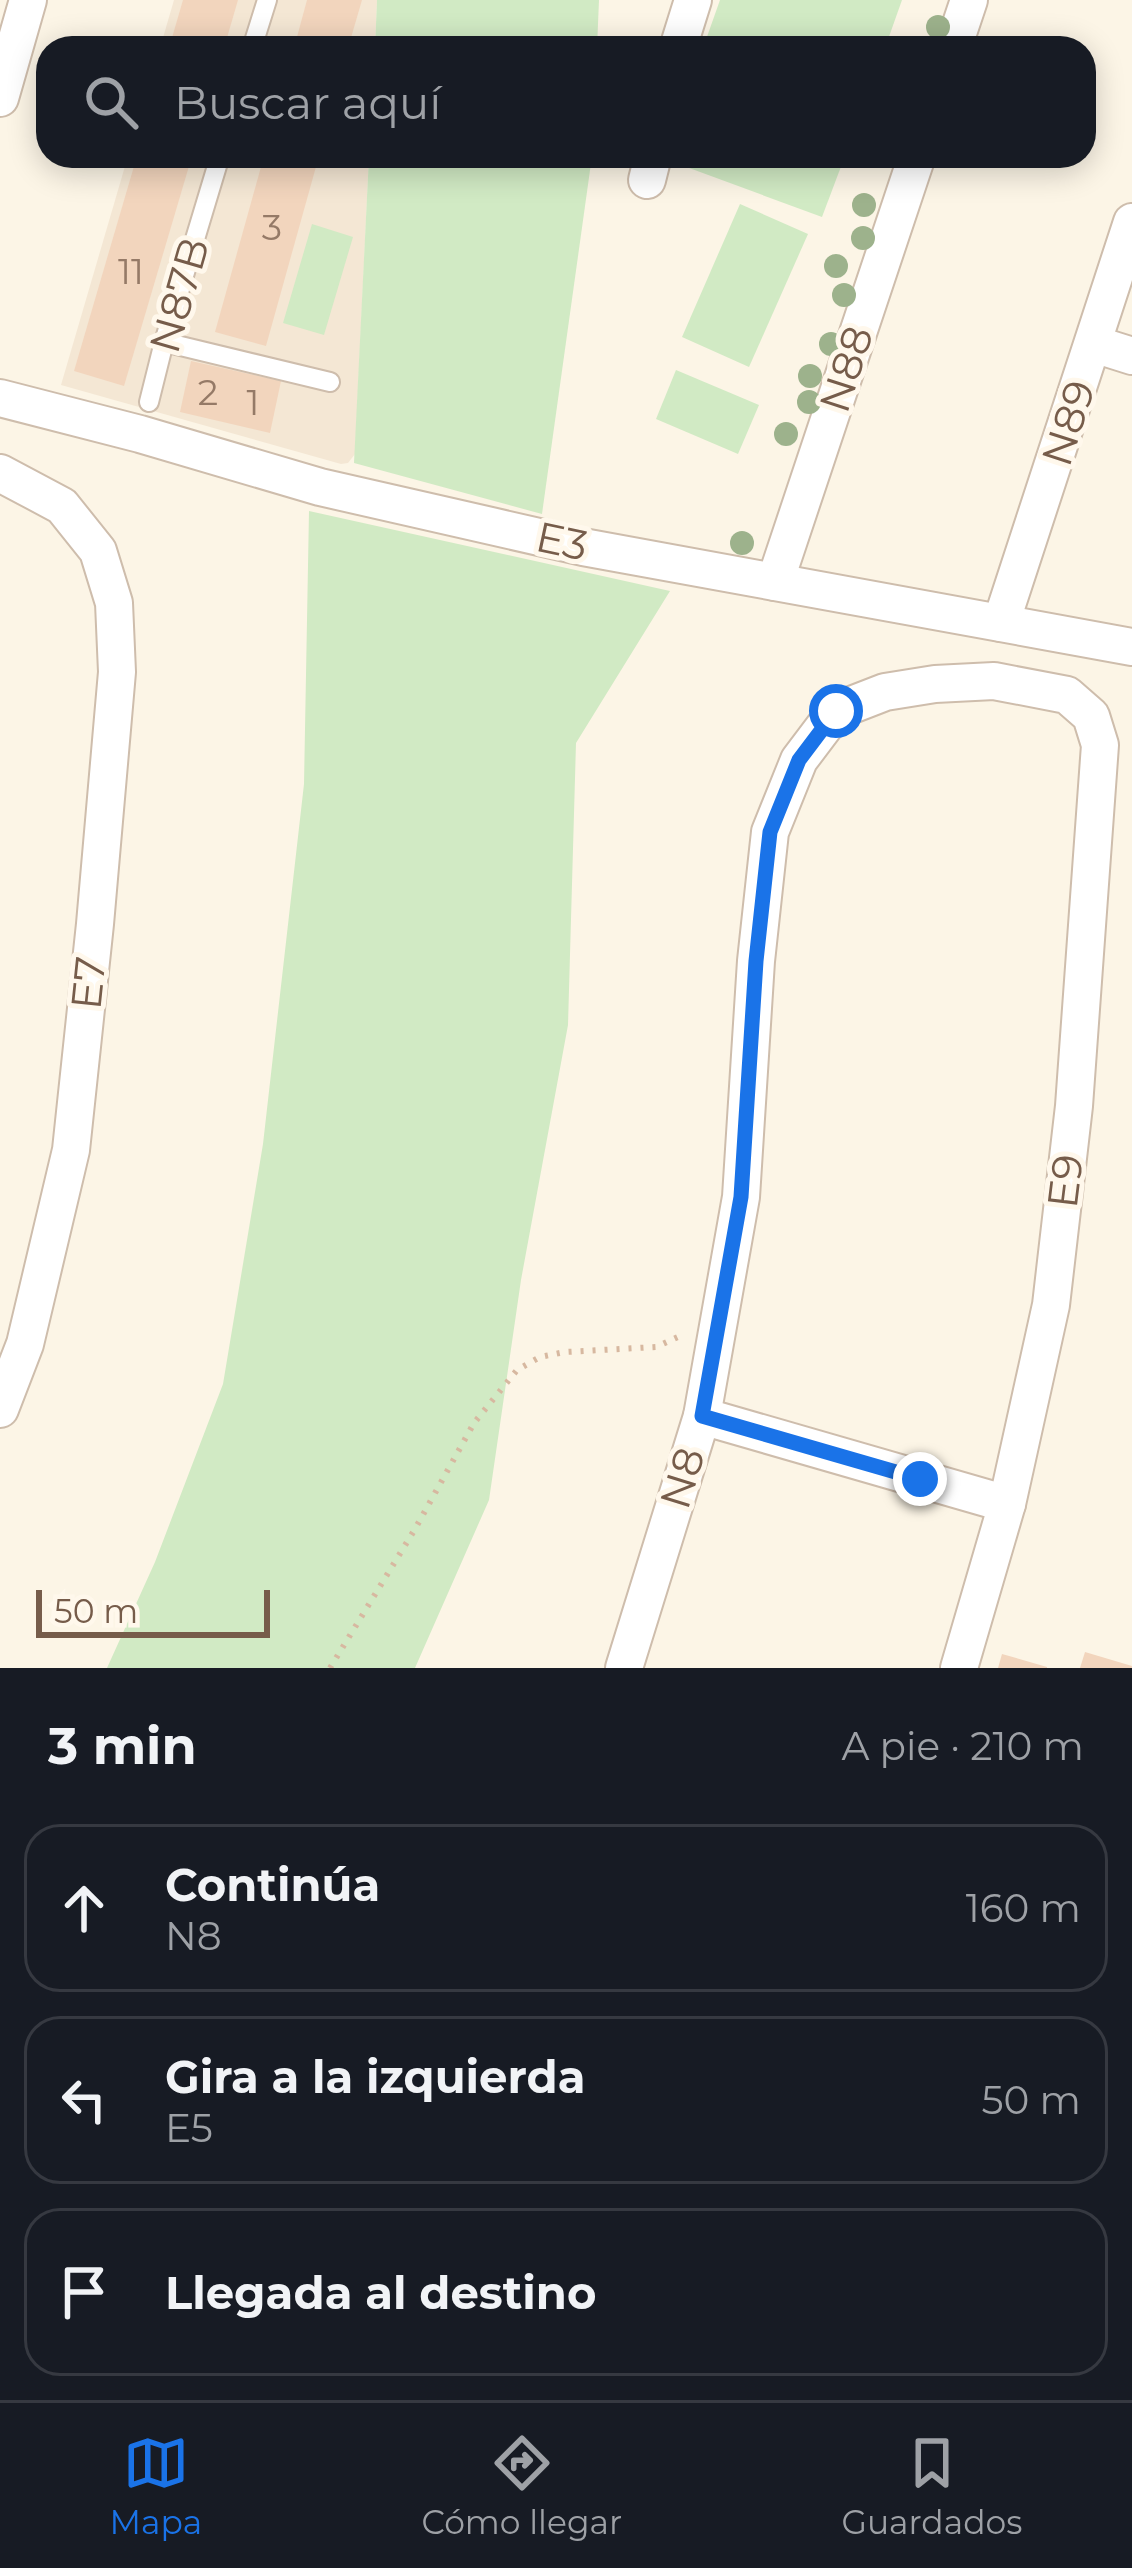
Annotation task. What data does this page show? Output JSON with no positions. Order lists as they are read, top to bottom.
{
  "streets": {
    "street": [
      "N88",
      "N89",
      "E3",
      "E7",
      "E9",
      "N8"
    ],
    "lane": ["N87B"]
  },
  "crossings": [
    ["N87B", "E3"],
    ["N88", "E3"],
    ["N89", "E3"],
    ["E9", "N8"]
  ],
  "house_numbers": [
    "3",
    "11",
    "2",
    "1"
  ],
  "scale_bar": "50 m",
  "page": {
    "search": "Buscar aquí",
    "scale": "50 m",
    "heading": ["3 min", "A pie · 210 m"],
    "list": [
      ["Continúa", "N8", "160 m"],
      ["Gira a la izquierda", "E5", "50 m"],
      "Llegada al destino"
    ],
    "nav": ["Mapa", "Cómo llegar", "Guardados"]
  }
}
